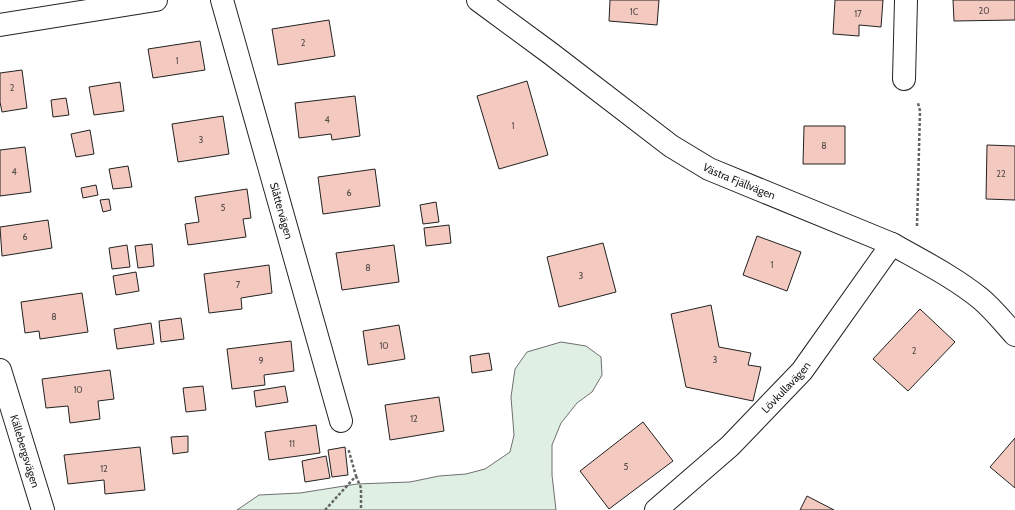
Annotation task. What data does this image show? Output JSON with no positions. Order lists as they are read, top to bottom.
{
  "streets": {
    "street": [
      "Västra Fjällvägen",
      "Slåttervägen",
      "Lövkullavägen",
      "Källebergsvägen"
    ]
  },
  "crossings": [
    ["Västra Fjällvägen", "Lövkullavägen"]
  ],
  "house_numbers": [
    "20",
    "1C",
    "17",
    "2",
    "1",
    "2",
    "4",
    "1",
    "3",
    "8",
    "4",
    "22",
    "6",
    "5",
    "6",
    "1",
    "8",
    "3",
    "7",
    "8",
    "10",
    "2",
    "3",
    "9",
    "10",
    "12",
    "11",
    "5",
    "12"
  ]
}
